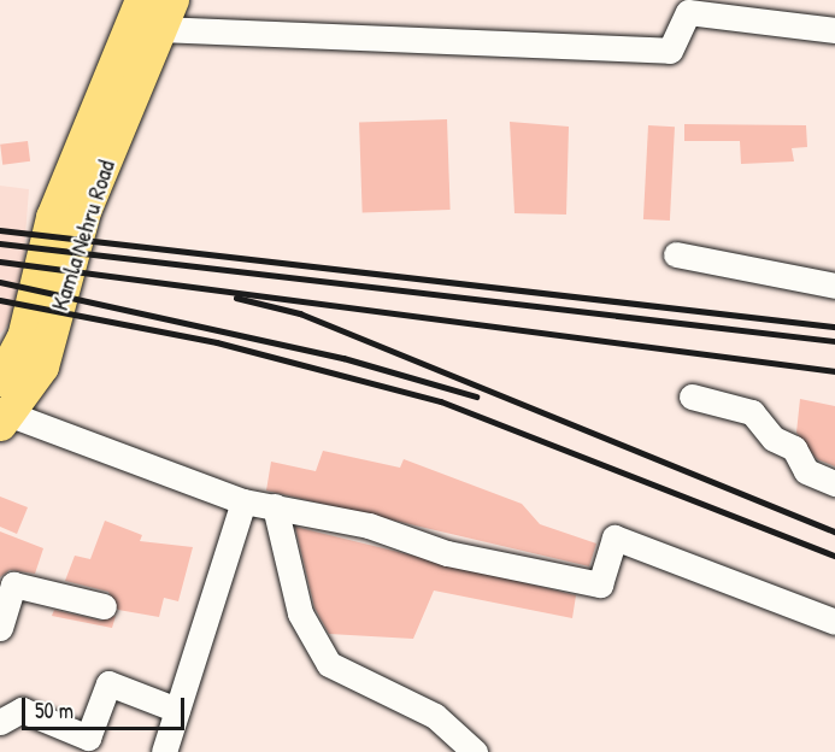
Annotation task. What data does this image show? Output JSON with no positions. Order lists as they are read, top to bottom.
{
  "streets": {
    "main road": ["Kamla Nehru Road"]
  },
  "scale_bar": "50 m"
}
